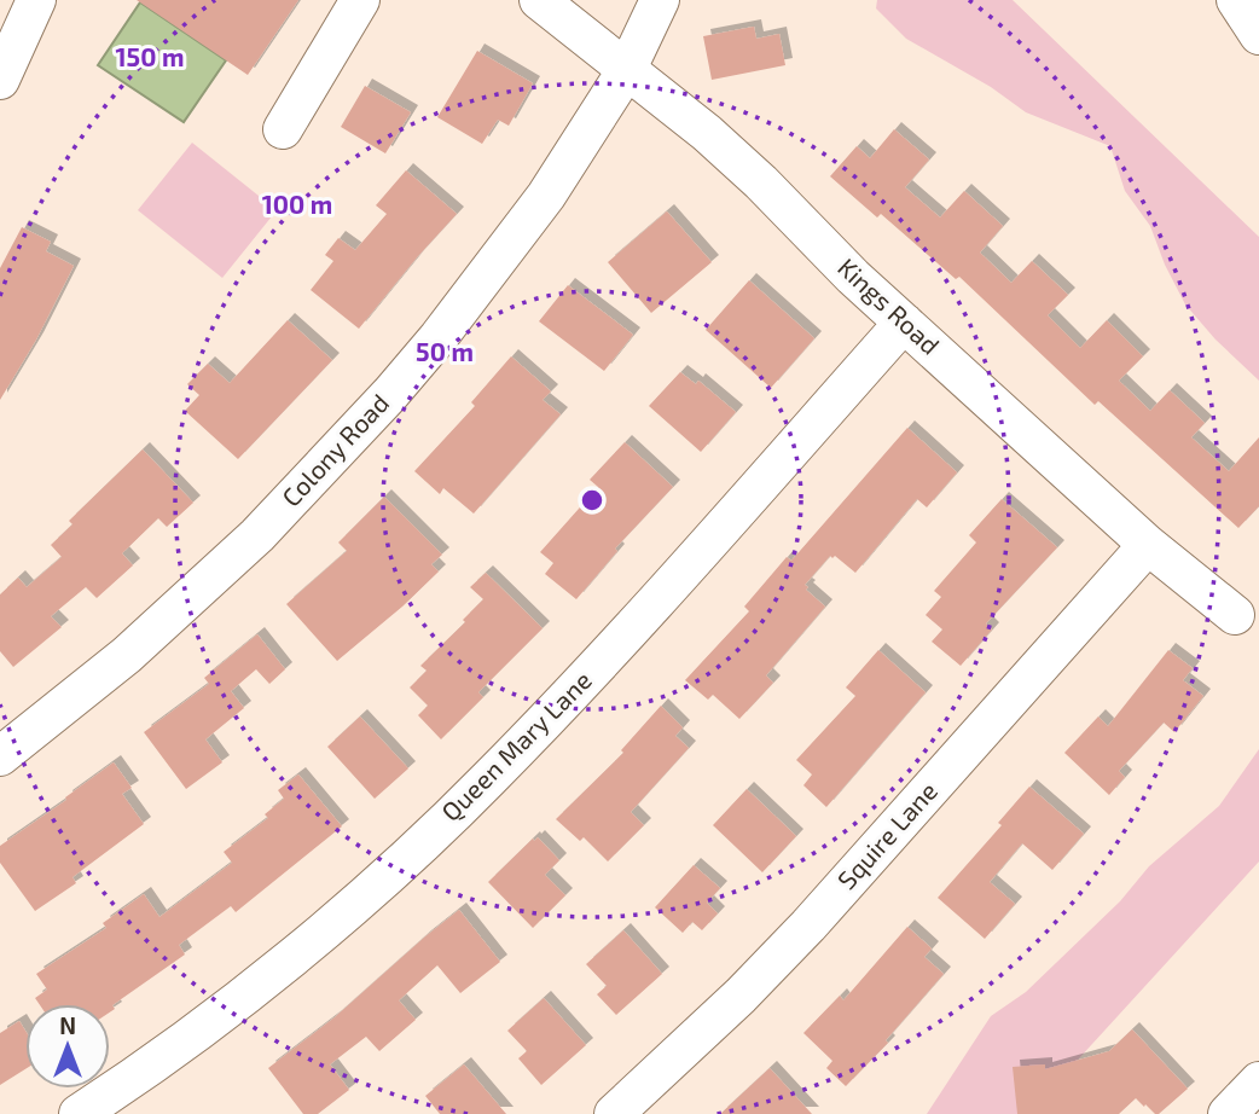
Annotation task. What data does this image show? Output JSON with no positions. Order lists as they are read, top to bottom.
{
  "streets": {
    "street": [
      "Kings Road",
      "Colony Road",
      "Queen Mary Lane",
      "Squire Lane"
    ]
  },
  "crossings": [
    ["Kings Road", "Colony Road"],
    ["Kings Road", "Queen Mary Lane"],
    ["Kings Road", "Squire Lane"]
  ],
  "north": "top",
  "rings": ["150 m", "100 m", "50 m"]
}
